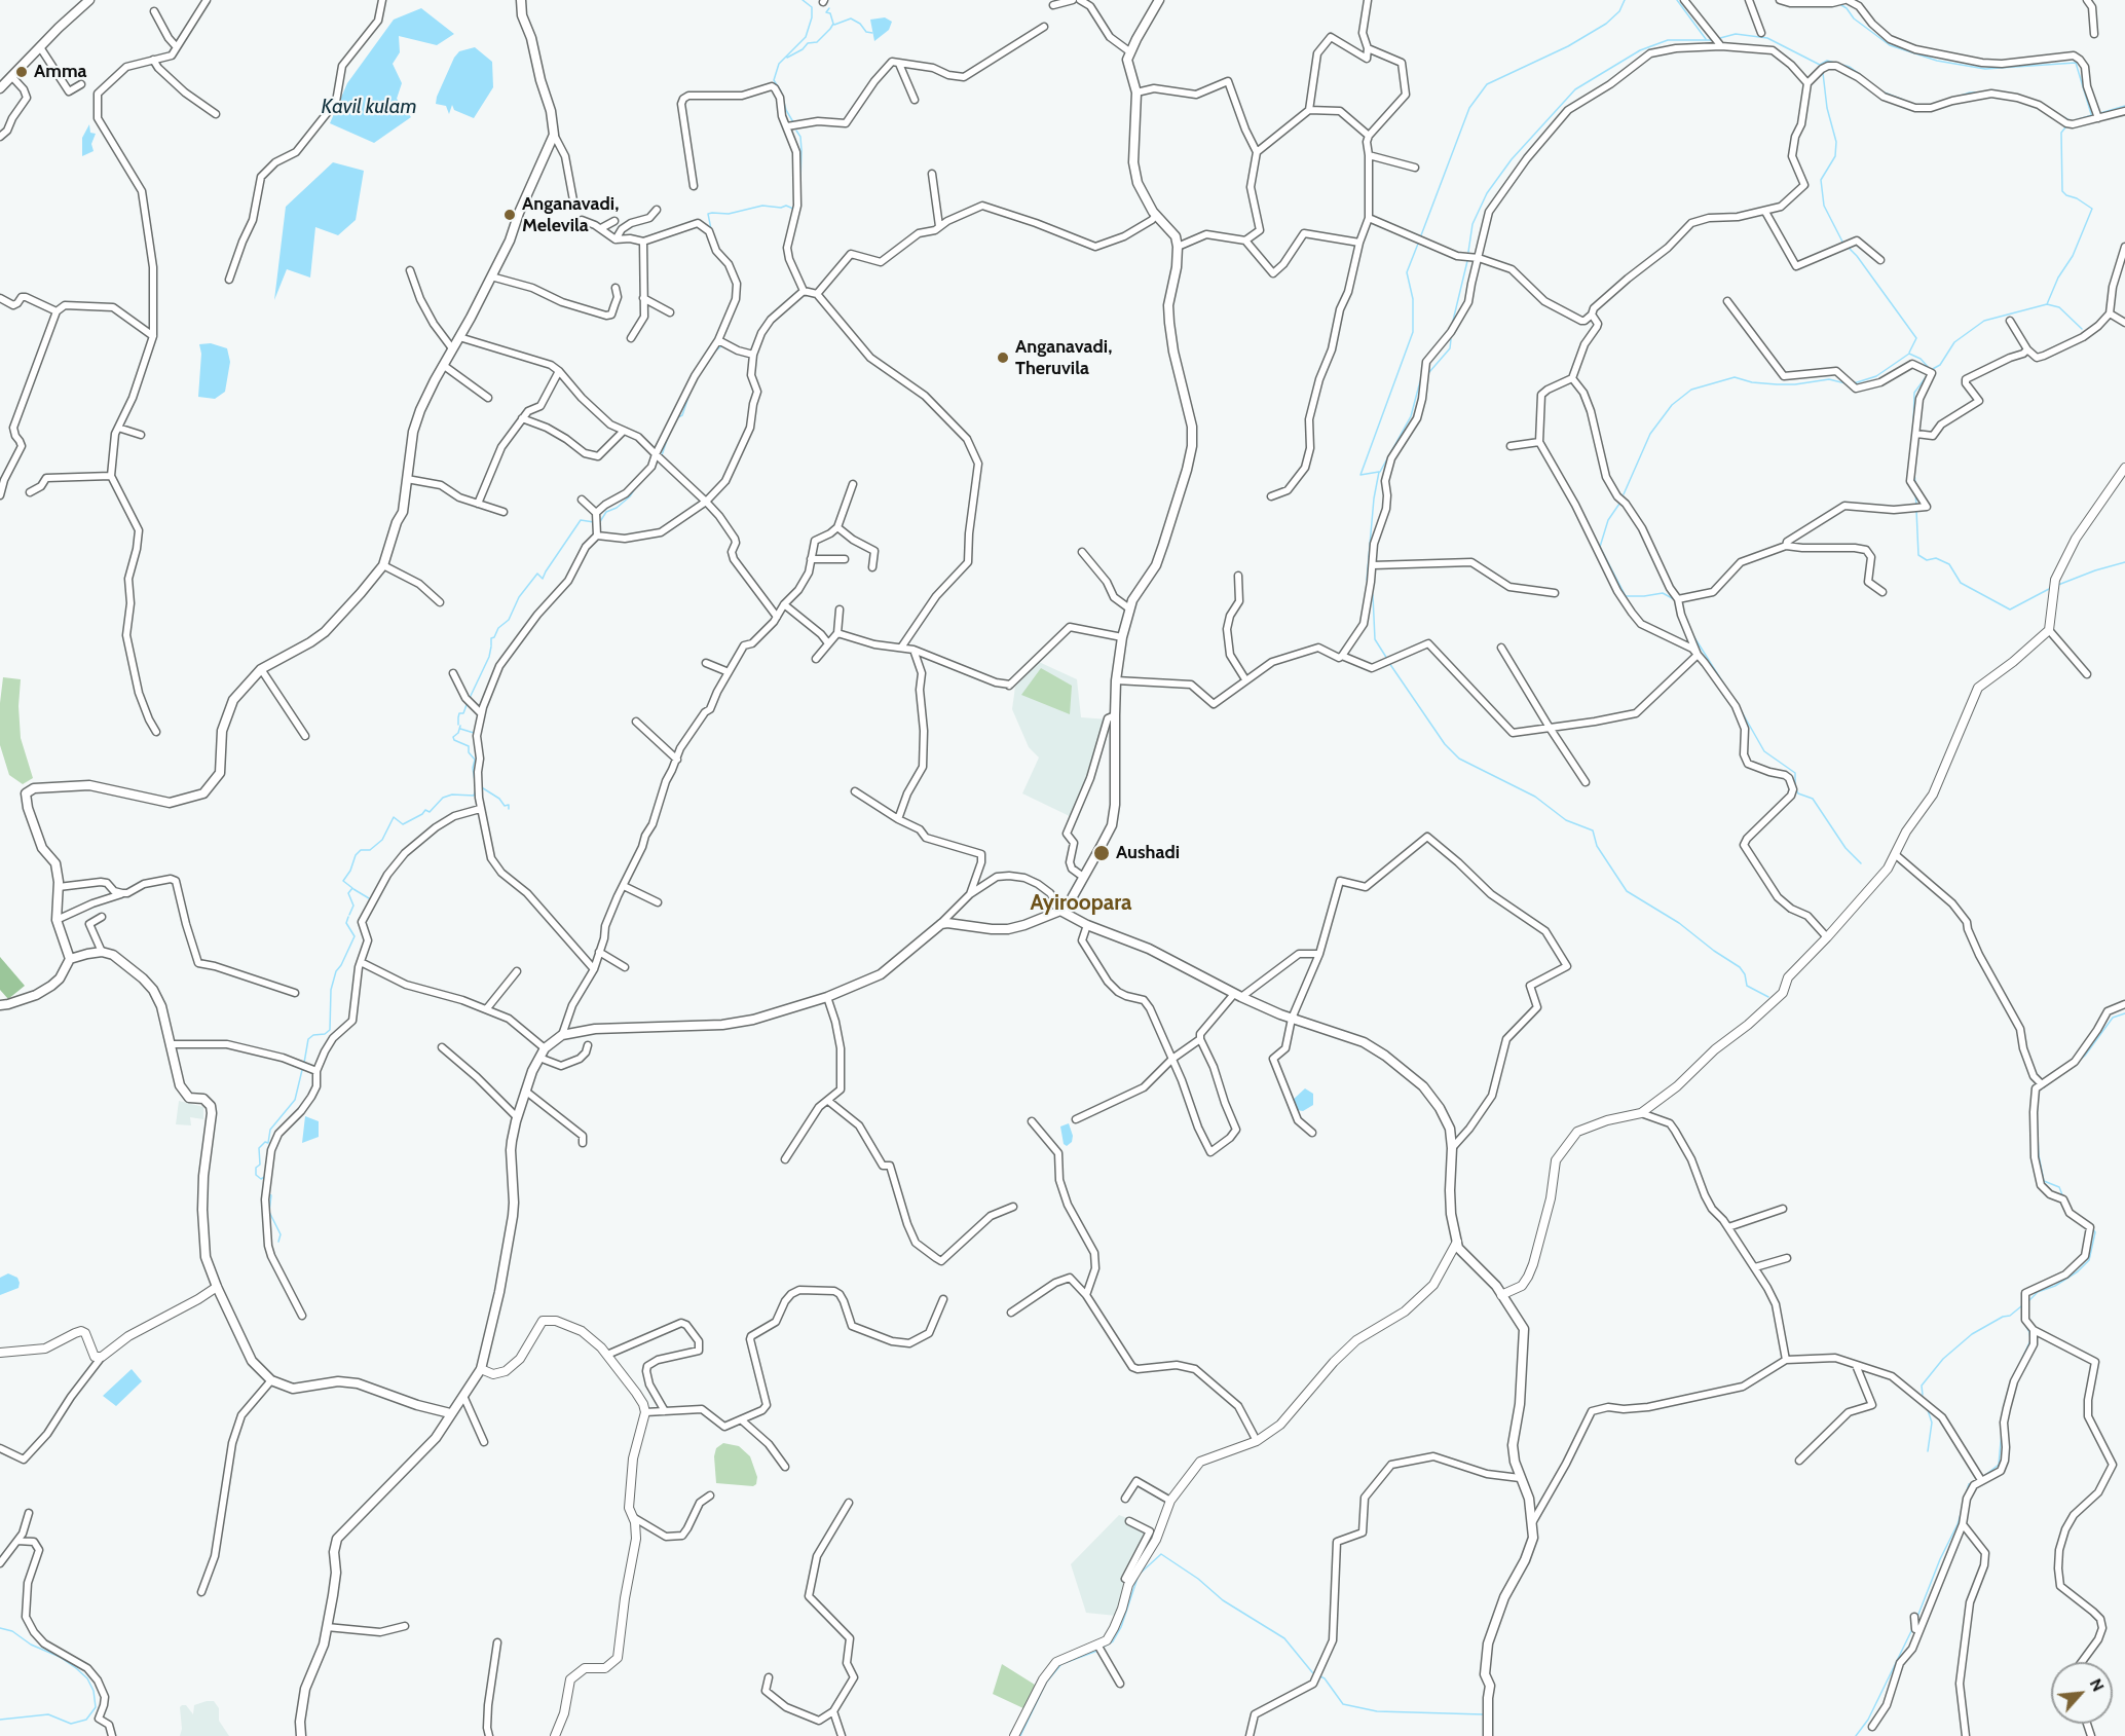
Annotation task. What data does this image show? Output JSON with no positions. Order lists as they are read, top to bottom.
{
  "districts": ["Ayiroopara"],
  "water": ["Kavil kulam"],
  "places": [
    "Amma",
    "Anganavadi, Melevila",
    "Anganavadi, Theruvila",
    "Aushadi"
  ],
  "north": "top right"
}
